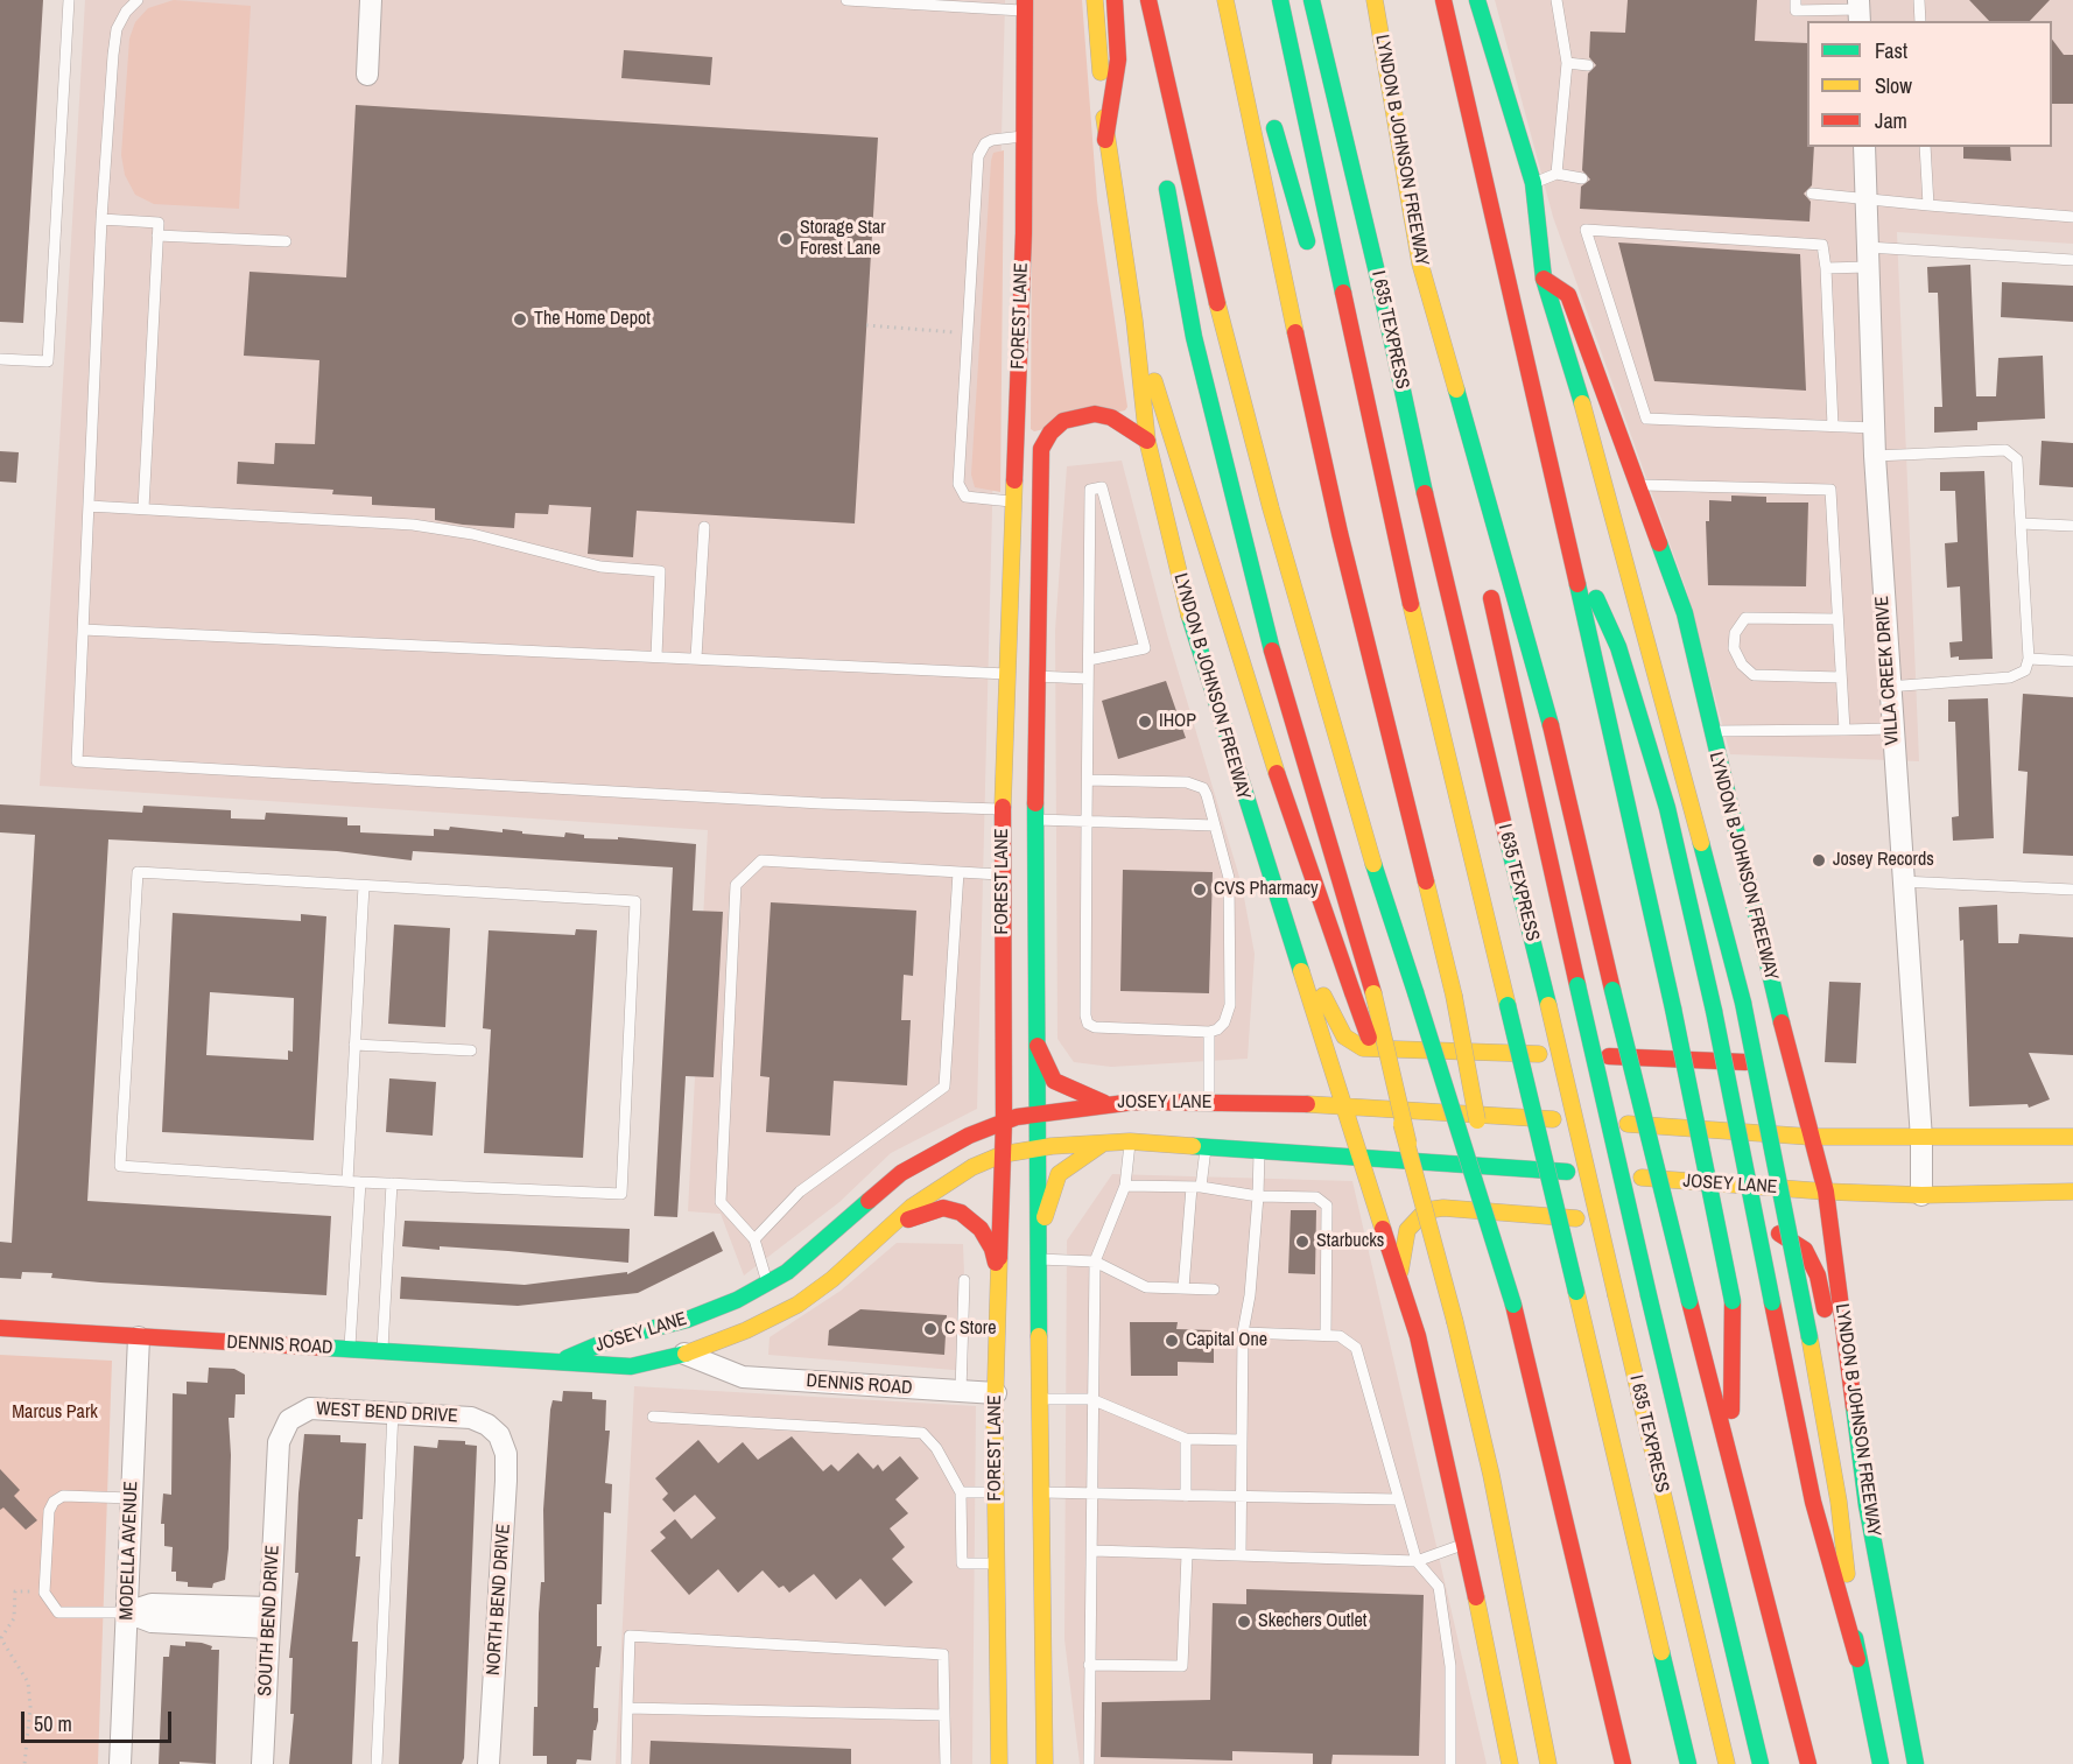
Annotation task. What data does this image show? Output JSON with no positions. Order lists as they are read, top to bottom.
{
  "streets": {
    "main road": [
      "LYNDON B JOHNSON FREEWAY",
      "FOREST LANE",
      "I 635 TEXPRESS",
      "JOSEY LANE",
      "DENNIS ROAD"
    ],
    "street": [
      "VILLA CREEK DRIVE",
      "WEST BEND DRIVE",
      "MODELLA AVENUE",
      "NORTH BEND DRIVE",
      "SOUTH BEND DRIVE"
    ]
  },
  "crossings": [
    ["LYNDON B JOHNSON FREEWAY", "FOREST LANE"],
    ["LYNDON B JOHNSON FREEWAY", "JOSEY LANE"],
    ["FOREST LANE", "JOSEY LANE"],
    ["FOREST LANE", "DENNIS ROAD"],
    ["VILLA CREEK DRIVE", "JOSEY LANE"],
    ["JOSEY LANE", "DENNIS ROAD"],
    ["DENNIS ROAD", "MODELLA AVENUE"],
    ["WEST BEND DRIVE", "NORTH BEND DRIVE"],
    ["WEST BEND DRIVE", "SOUTH BEND DRIVE"]
  ],
  "parks": ["Marcus Park"],
  "places": [
    "Storage Star Forest Lane",
    "The Home Depot",
    "IHOP",
    "Josey Records",
    "CVS Pharmacy",
    "Starbucks",
    "C Store",
    "Capital One",
    "Skechers Outlet"
  ],
  "legend": ["Fast", "Slow", "Jam"],
  "scale_bar": "50 m"
}
